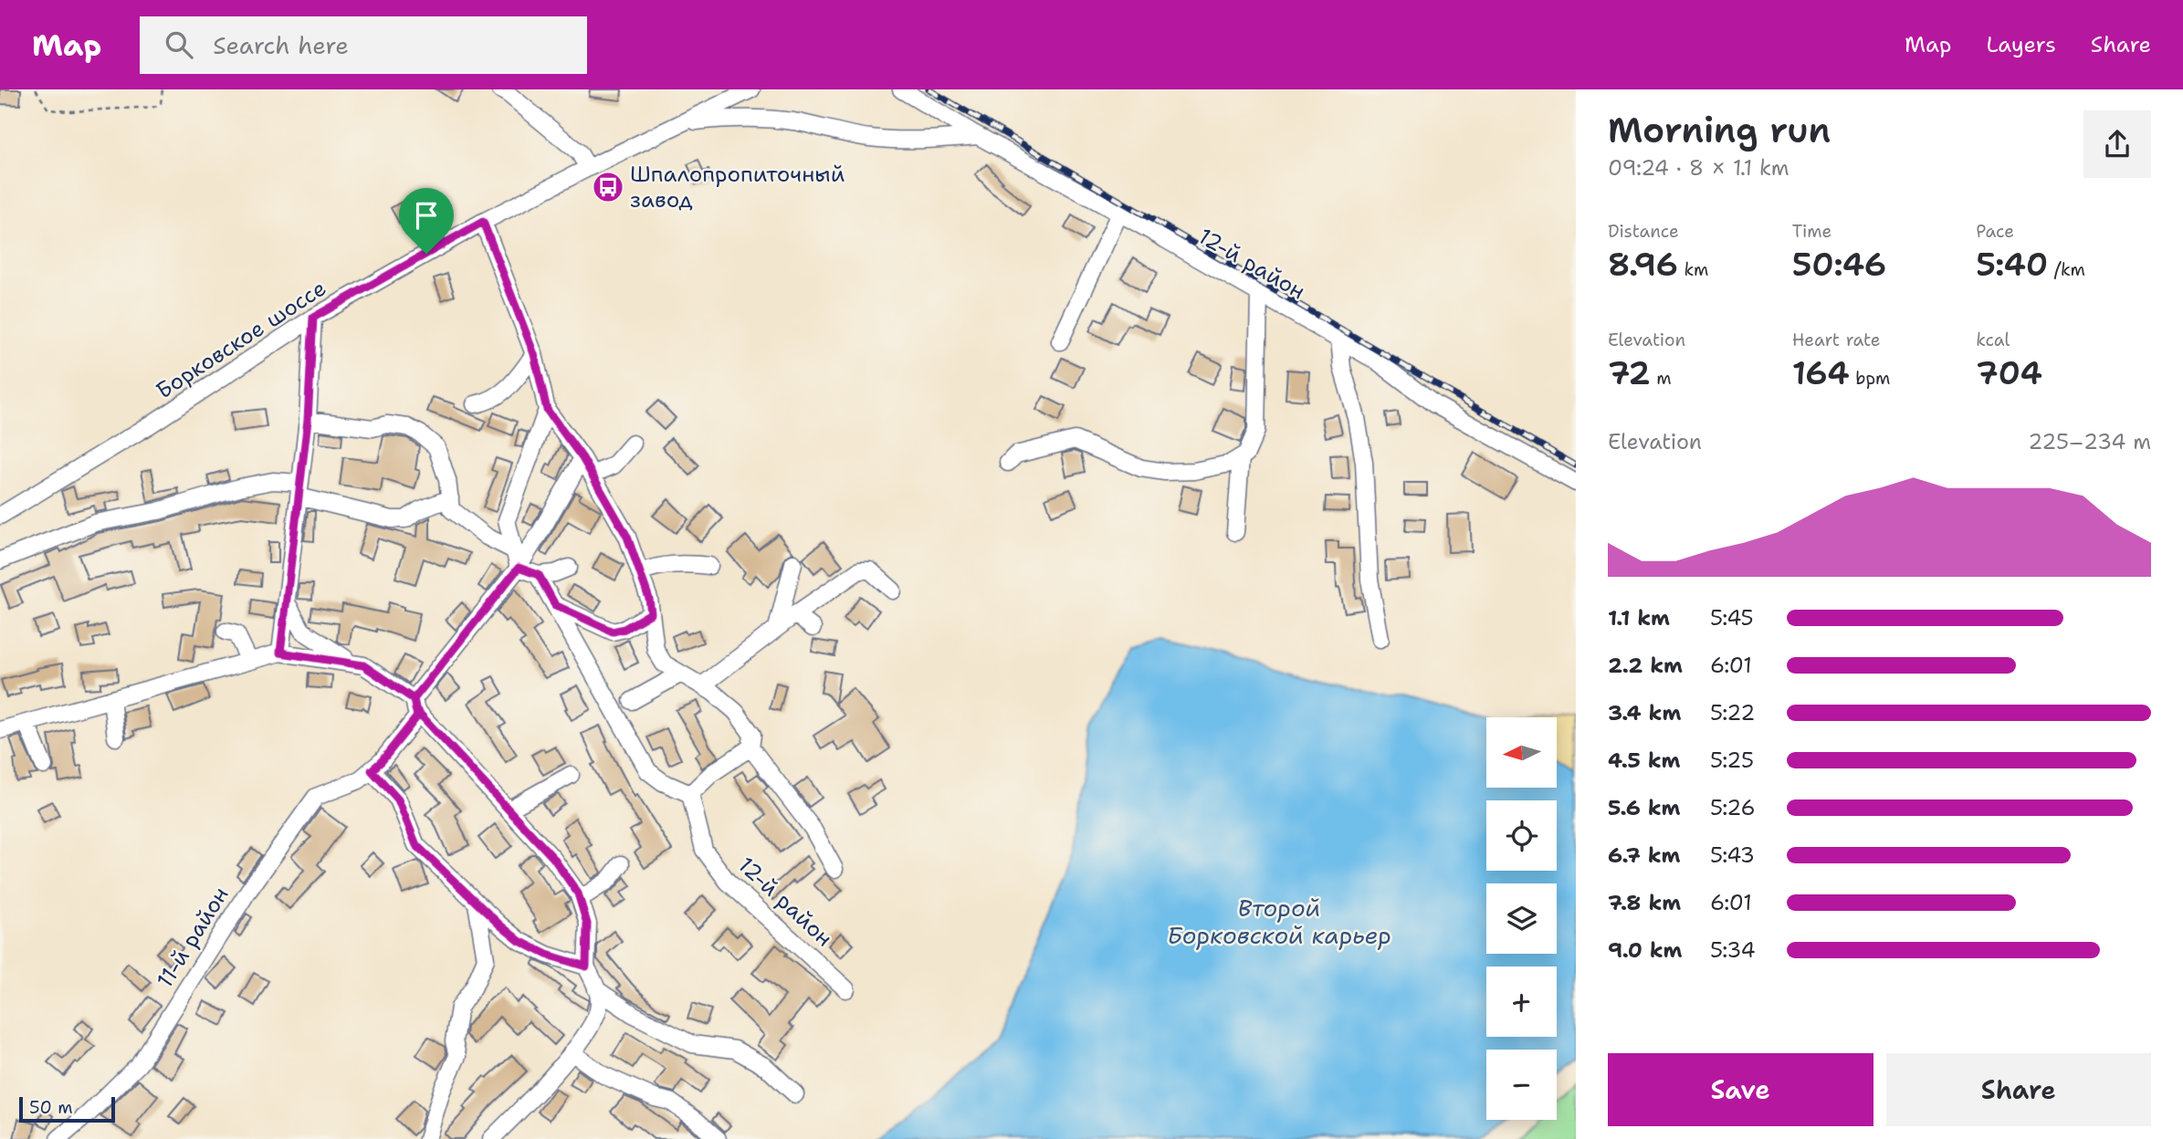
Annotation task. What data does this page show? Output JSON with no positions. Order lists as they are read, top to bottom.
{
  "streets": {
    "street": ["12-й район", "Борковское шоссе", "11-й район"]
  },
  "water": ["Второй Борковской карьер"],
  "places": {
    "bus stop": ["Шпалопропиточный завод"]
  },
  "scale_bar": "50 m",
  "north": "left",
  "page": {
    "header": "Map",
    "search": "Search here",
    "nav": ["Map", "Layers", "Share"],
    "heading": ["Morning run", "09:24 · 8 × 1.1 km"],
    "stats": [
      ["Distance", "8.96 km"],
      ["Time", "50:46"],
      ["Pace", "5:40 /km"],
      ["Elevation", "72 m"],
      ["Heart rate", "164 bpm"],
      ["kcal", "704"]
    ],
    "chart": ["Elevation", "225–234 m"],
    "list": [
      {
        "name": "1.1 km",
        "note": "5:45"
      },
      {
        "name": "2.2 km",
        "note": "6:01"
      },
      {
        "name": "3.4 km",
        "note": "5:22"
      },
      {
        "name": "4.5 km",
        "note": "5:25"
      },
      {
        "name": "5.6 km",
        "note": "5:26"
      },
      {
        "name": "6.7 km",
        "note": "5:43"
      },
      {
        "name": "7.8 km",
        "note": "6:01"
      },
      {
        "name": "9.0 km",
        "note": "5:34"
      }
    ],
    "map_buttons": ["+", "−"],
    "buttons": ["Save", "Share"],
    "scale": "50 m"
  }
}
